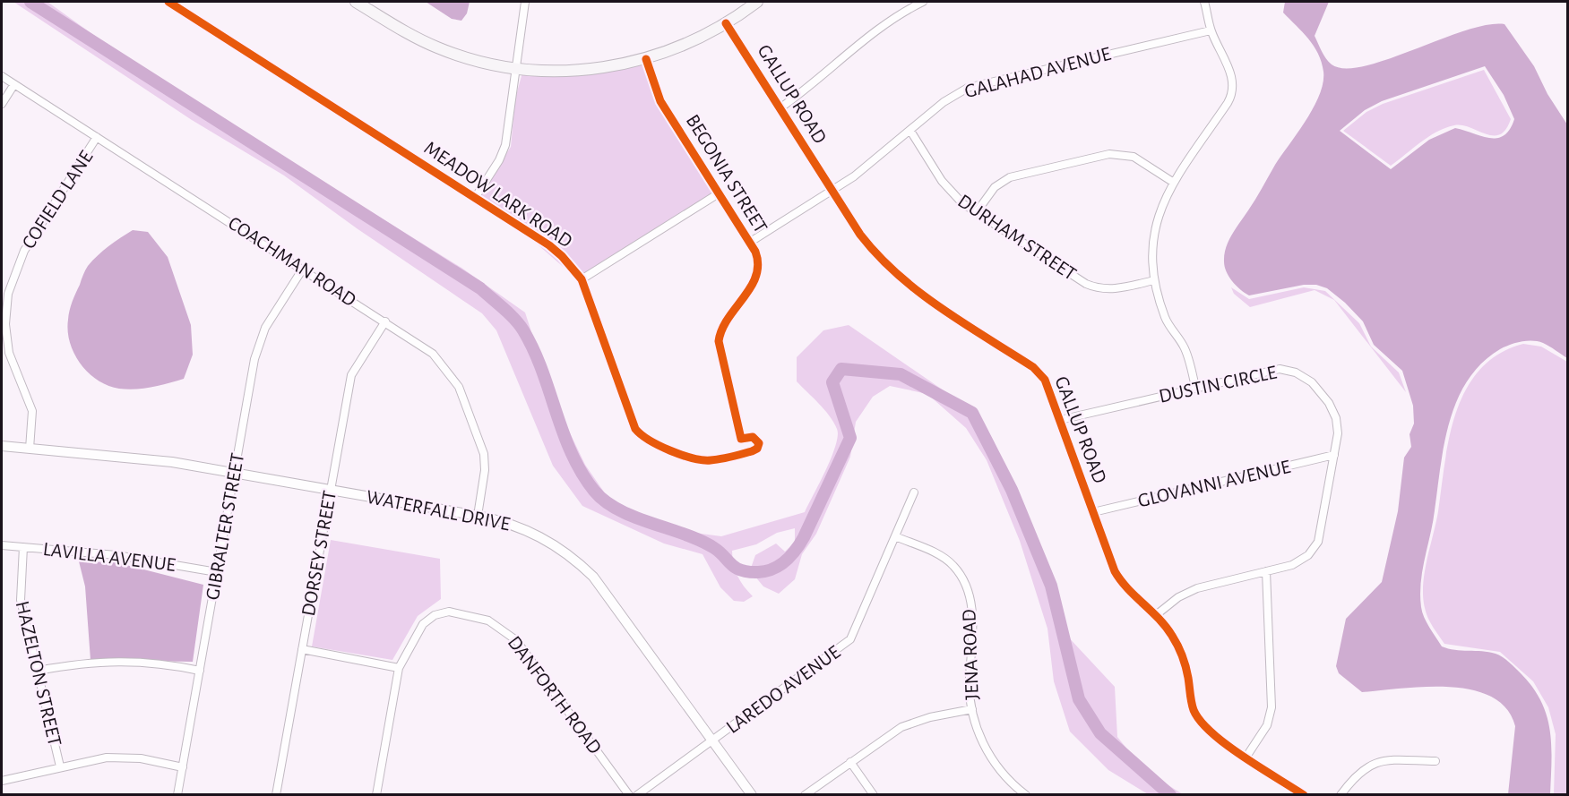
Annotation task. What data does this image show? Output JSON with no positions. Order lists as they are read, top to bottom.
{
  "streets": {
    "street": [
      "GALAHAD AVENUE",
      "GALLUP ROAD",
      "BEGONIA STREET",
      "MEADOW LARK ROAD",
      "COFIELD LANE",
      "DURHAM STREET",
      "COACHMAN ROAD",
      "DUSTIN CIRCLE",
      "GLOVANNI AVENUE",
      "WATERFALL DRIVE",
      "GIBRALTER STREET",
      "DORSEY STREET",
      "LAVILLA AVENUE",
      "JENA ROAD",
      "HAZELTON STREET",
      "LAREDO AVENUE",
      "DANFORTH ROAD"
    ]
  },
  "crossings": [
    ["GALAHAD AVENUE", "GALLUP ROAD"],
    ["GALAHAD AVENUE", "BEGONIA STREET"],
    ["GALAHAD AVENUE", "DURHAM STREET"],
    ["GALLUP ROAD", "DUSTIN CIRCLE"],
    ["GALLUP ROAD", "GLOVANNI AVENUE"],
    ["BEGONIA STREET", "MEADOW LARK ROAD"],
    ["COFIELD LANE", "COACHMAN ROAD"],
    ["COFIELD LANE", "WATERFALL DRIVE"],
    ["COACHMAN ROAD", "WATERFALL DRIVE"],
    ["COACHMAN ROAD", "GIBRALTER STREET"],
    ["COACHMAN ROAD", "DORSEY STREET"],
    ["DUSTIN CIRCLE", "GLOVANNI AVENUE"],
    ["WATERFALL DRIVE", "GIBRALTER STREET"],
    ["WATERFALL DRIVE", "DORSEY STREET"],
    ["WATERFALL DRIVE", "LAREDO AVENUE"],
    ["GIBRALTER STREET", "LAVILLA AVENUE"],
    ["LAVILLA AVENUE", "HAZELTON STREET"],
    ["JENA ROAD", "LAREDO AVENUE"]
  ]
}
